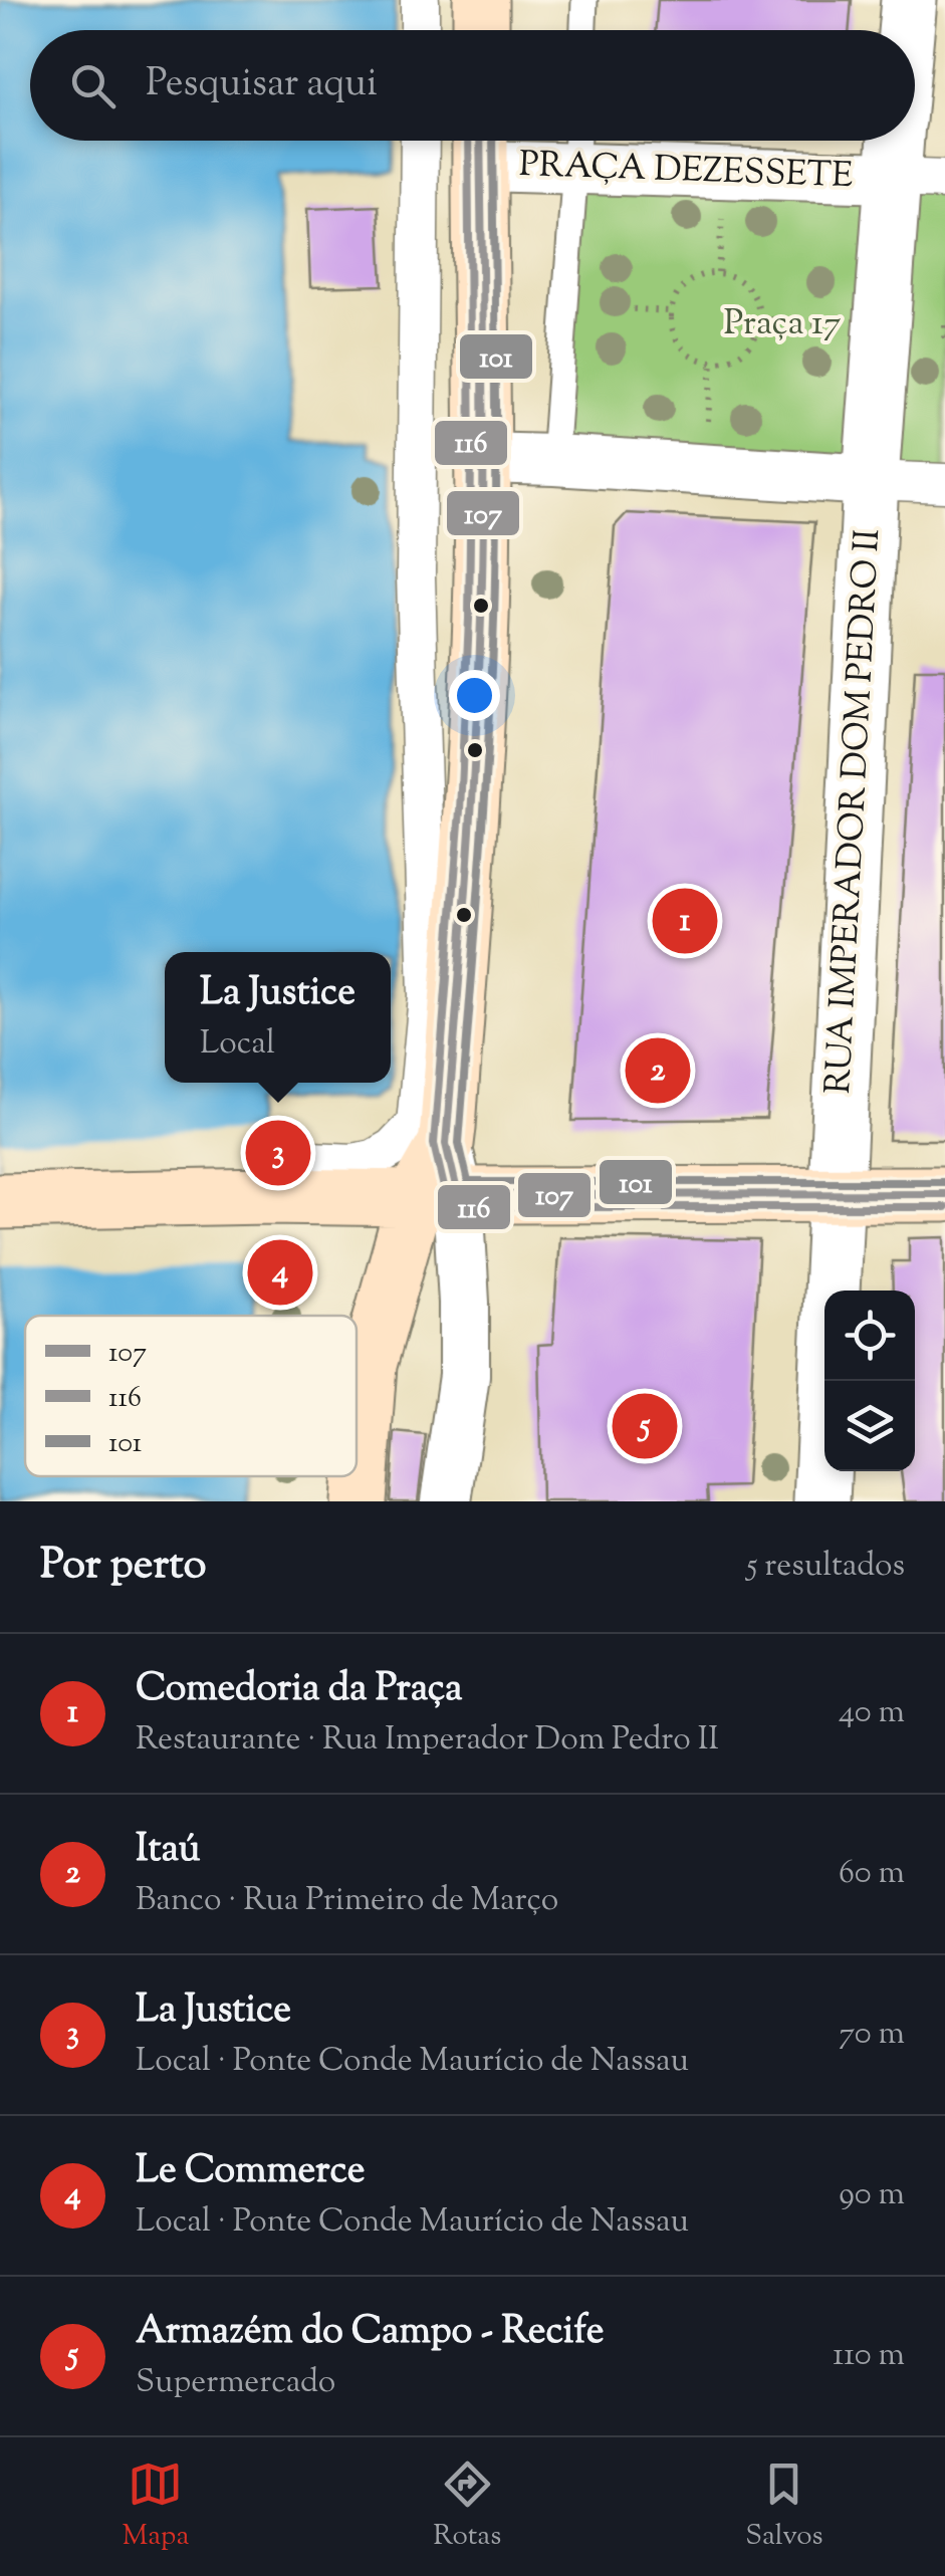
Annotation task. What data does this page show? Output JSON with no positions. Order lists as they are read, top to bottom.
{
  "streets": {
    "street": ["PRAÇA DEZESSETE", "RUA IMPERADOR DOM PEDRO II"]
  },
  "crossings": [
    ["PRAÇA DEZESSETE", "RUA IMPERADOR DOM PEDRO II"]
  ],
  "parks": ["Praça 17"],
  "lines": ["transit line 107", "transit line 116", "transit line 101"],
  "legend": ["107", "116", "101"],
  "page": {
    "search": "Pesquisar aqui",
    "pins": [
      "1",
      "2",
      "3",
      "4",
      "5"
    ],
    "popup": ["La Justice", "Local"],
    "heading": ["Por perto", "5 resultados"],
    "list": [
      {
        "mark": "1",
        "name": "Comedoria da Praça",
        "note": "Restaurante · Rua Imperador Dom Pedro II",
        "value": "40 m"
      },
      {
        "mark": "2",
        "name": "Itaú",
        "note": "Banco · Rua Primeiro de Março",
        "value": "60 m"
      },
      {
        "mark": "3",
        "name": "La Justice",
        "note": "Local · Ponte Conde Maurício de Nassau",
        "value": "70 m"
      },
      {
        "mark": "4",
        "name": "Le Commerce",
        "note": "Local · Ponte Conde Maurício de Nassau",
        "value": "90 m"
      },
      {
        "mark": "5",
        "name": "Armazém do Campo - Recife",
        "note": "Supermercado",
        "value": "110 m"
      }
    ],
    "nav": ["Mapa", "Rotas", "Salvos"]
  }
}
